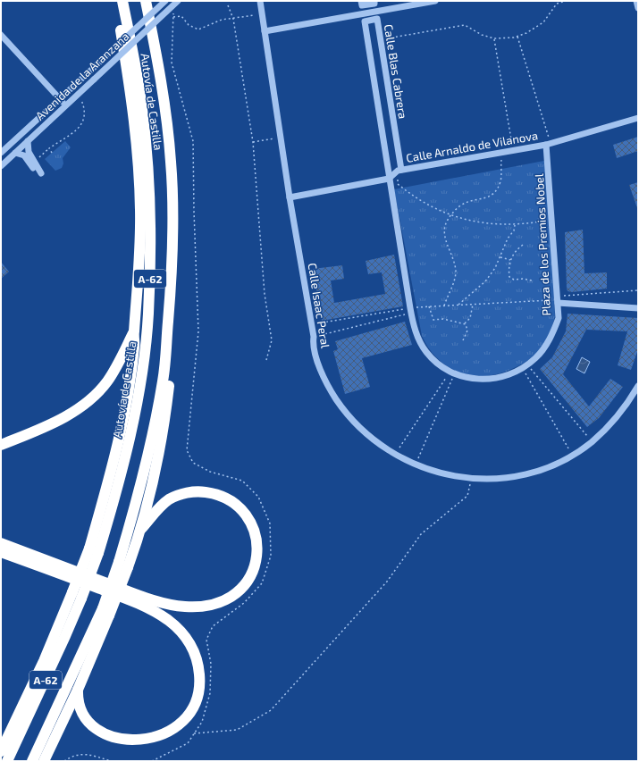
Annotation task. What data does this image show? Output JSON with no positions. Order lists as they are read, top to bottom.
{
  "streets": {
    "highway": ["Autovía de Castilla", "A-62"],
    "street": [
      "Calle Blas Cabrera",
      "Avenida de la Aranzana",
      "Calle Arnaldo de Vilanova",
      "Plaza de los Premios Nobel",
      "Calle Isaac Peral"
    ]
  },
  "crossings": [
    ["Calle Blas Cabrera", "Calle Arnaldo de Vilanova"],
    ["Calle Blas Cabrera", "Plaza de los Premios Nobel"],
    ["Calle Arnaldo de Vilanova", "Plaza de los Premios Nobel"]
  ]
}
